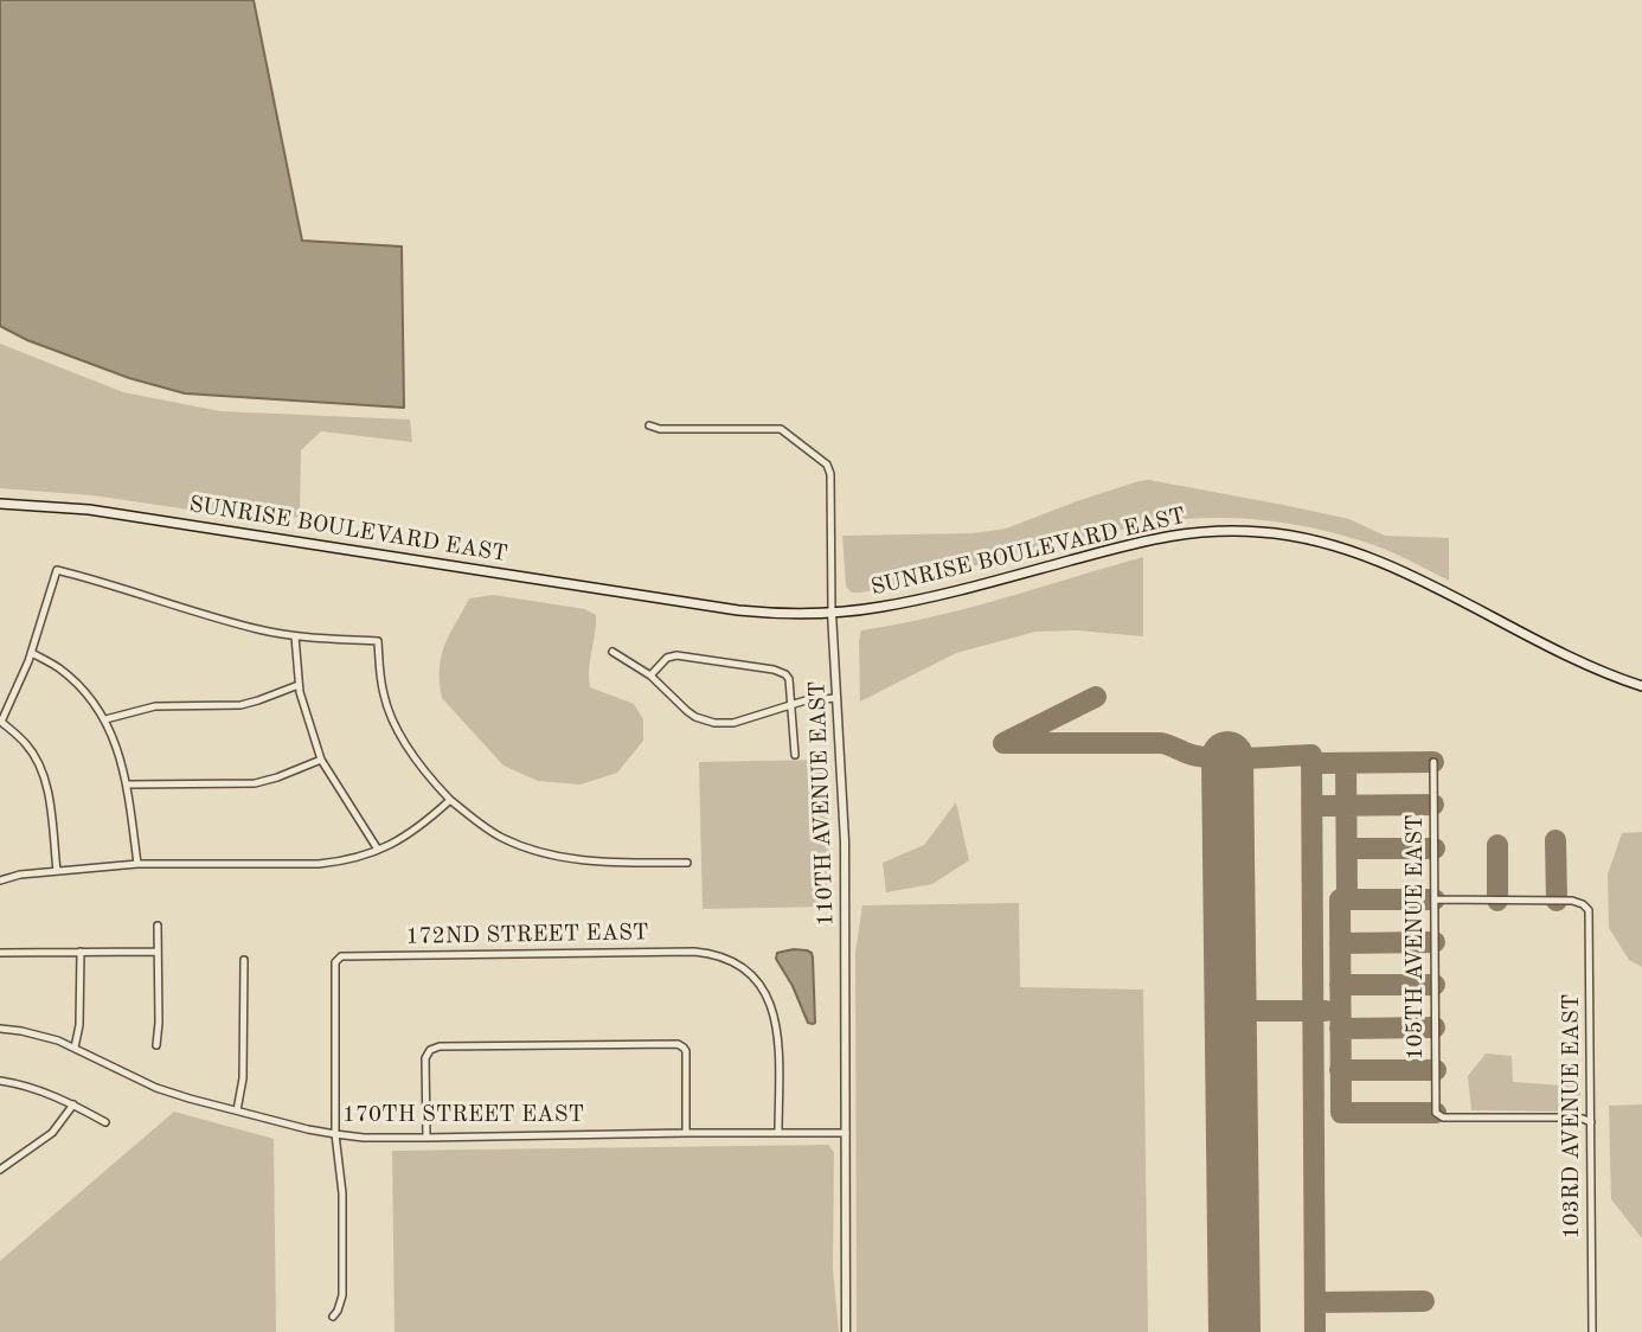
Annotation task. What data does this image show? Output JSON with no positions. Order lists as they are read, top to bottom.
{
  "streets": {
    "main road": ["SUNRISE BOULEVARD EAST"],
    "street": [
      "110TH AVENUE EAST",
      "172ND STREET EAST",
      "105TH AVENUE EAST",
      "170TH STREET EAST",
      "103RD AVENUE EAST"
    ]
  },
  "crossings": [
    ["SUNRISE BOULEVARD EAST", "110TH AVENUE EAST"],
    ["110TH AVENUE EAST", "170TH STREET EAST"],
    ["172ND STREET EAST", "170TH STREET EAST"],
    ["105TH AVENUE EAST", "103RD AVENUE EAST"]
  ]
}
